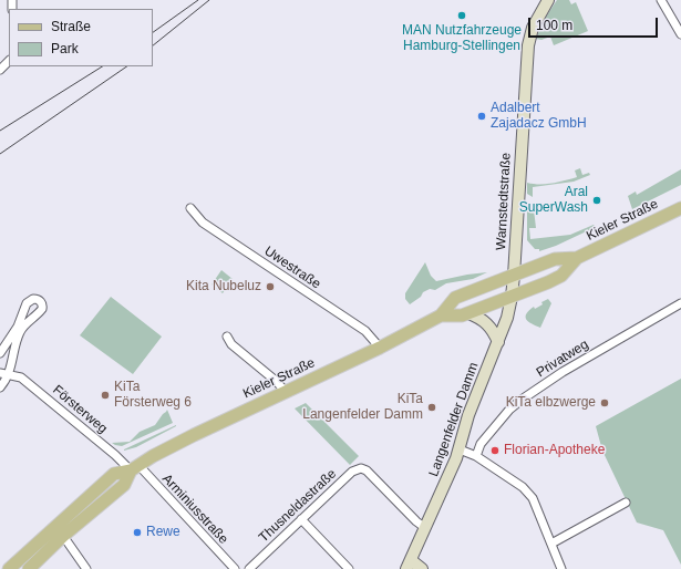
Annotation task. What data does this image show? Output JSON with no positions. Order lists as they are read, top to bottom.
{
  "streets": {
    "main road": ["Kieler Straße"],
    "street": [
      "Warnstedtstraße",
      "Uwestraße",
      "Privatweg",
      "Försterweg",
      "Langenfelder Damm",
      "Thusneldastraße",
      "Arminiusstraße"
    ]
  },
  "crossings": [
    ["Warnstedtstraße", "Kieler Straße"],
    ["Warnstedtstraße", "Langenfelder Damm"],
    ["Kieler Straße", "Uwestraße"],
    ["Kieler Straße", "Försterweg"],
    ["Kieler Straße", "Langenfelder Damm"],
    ["Kieler Straße", "Arminiusstraße"],
    ["Försterweg", "Arminiusstraße"],
    ["Langenfelder Damm", "Thusneldastraße"]
  ],
  "places": [
    "MAN Nutzfahrzeuge Hamburg-Stellingen",
    "Adalbert Zajadacz GmbH",
    "Aral SuperWash",
    "Kita Nubeluz",
    "KiTa Försterweg 6",
    "KiTa elbzwerge",
    "KiTa Langenfelder Damm",
    "Florian-Apotheke",
    "Rewe"
  ],
  "legend": ["Straße", "Park"],
  "scale_bar": "100 m"
}
